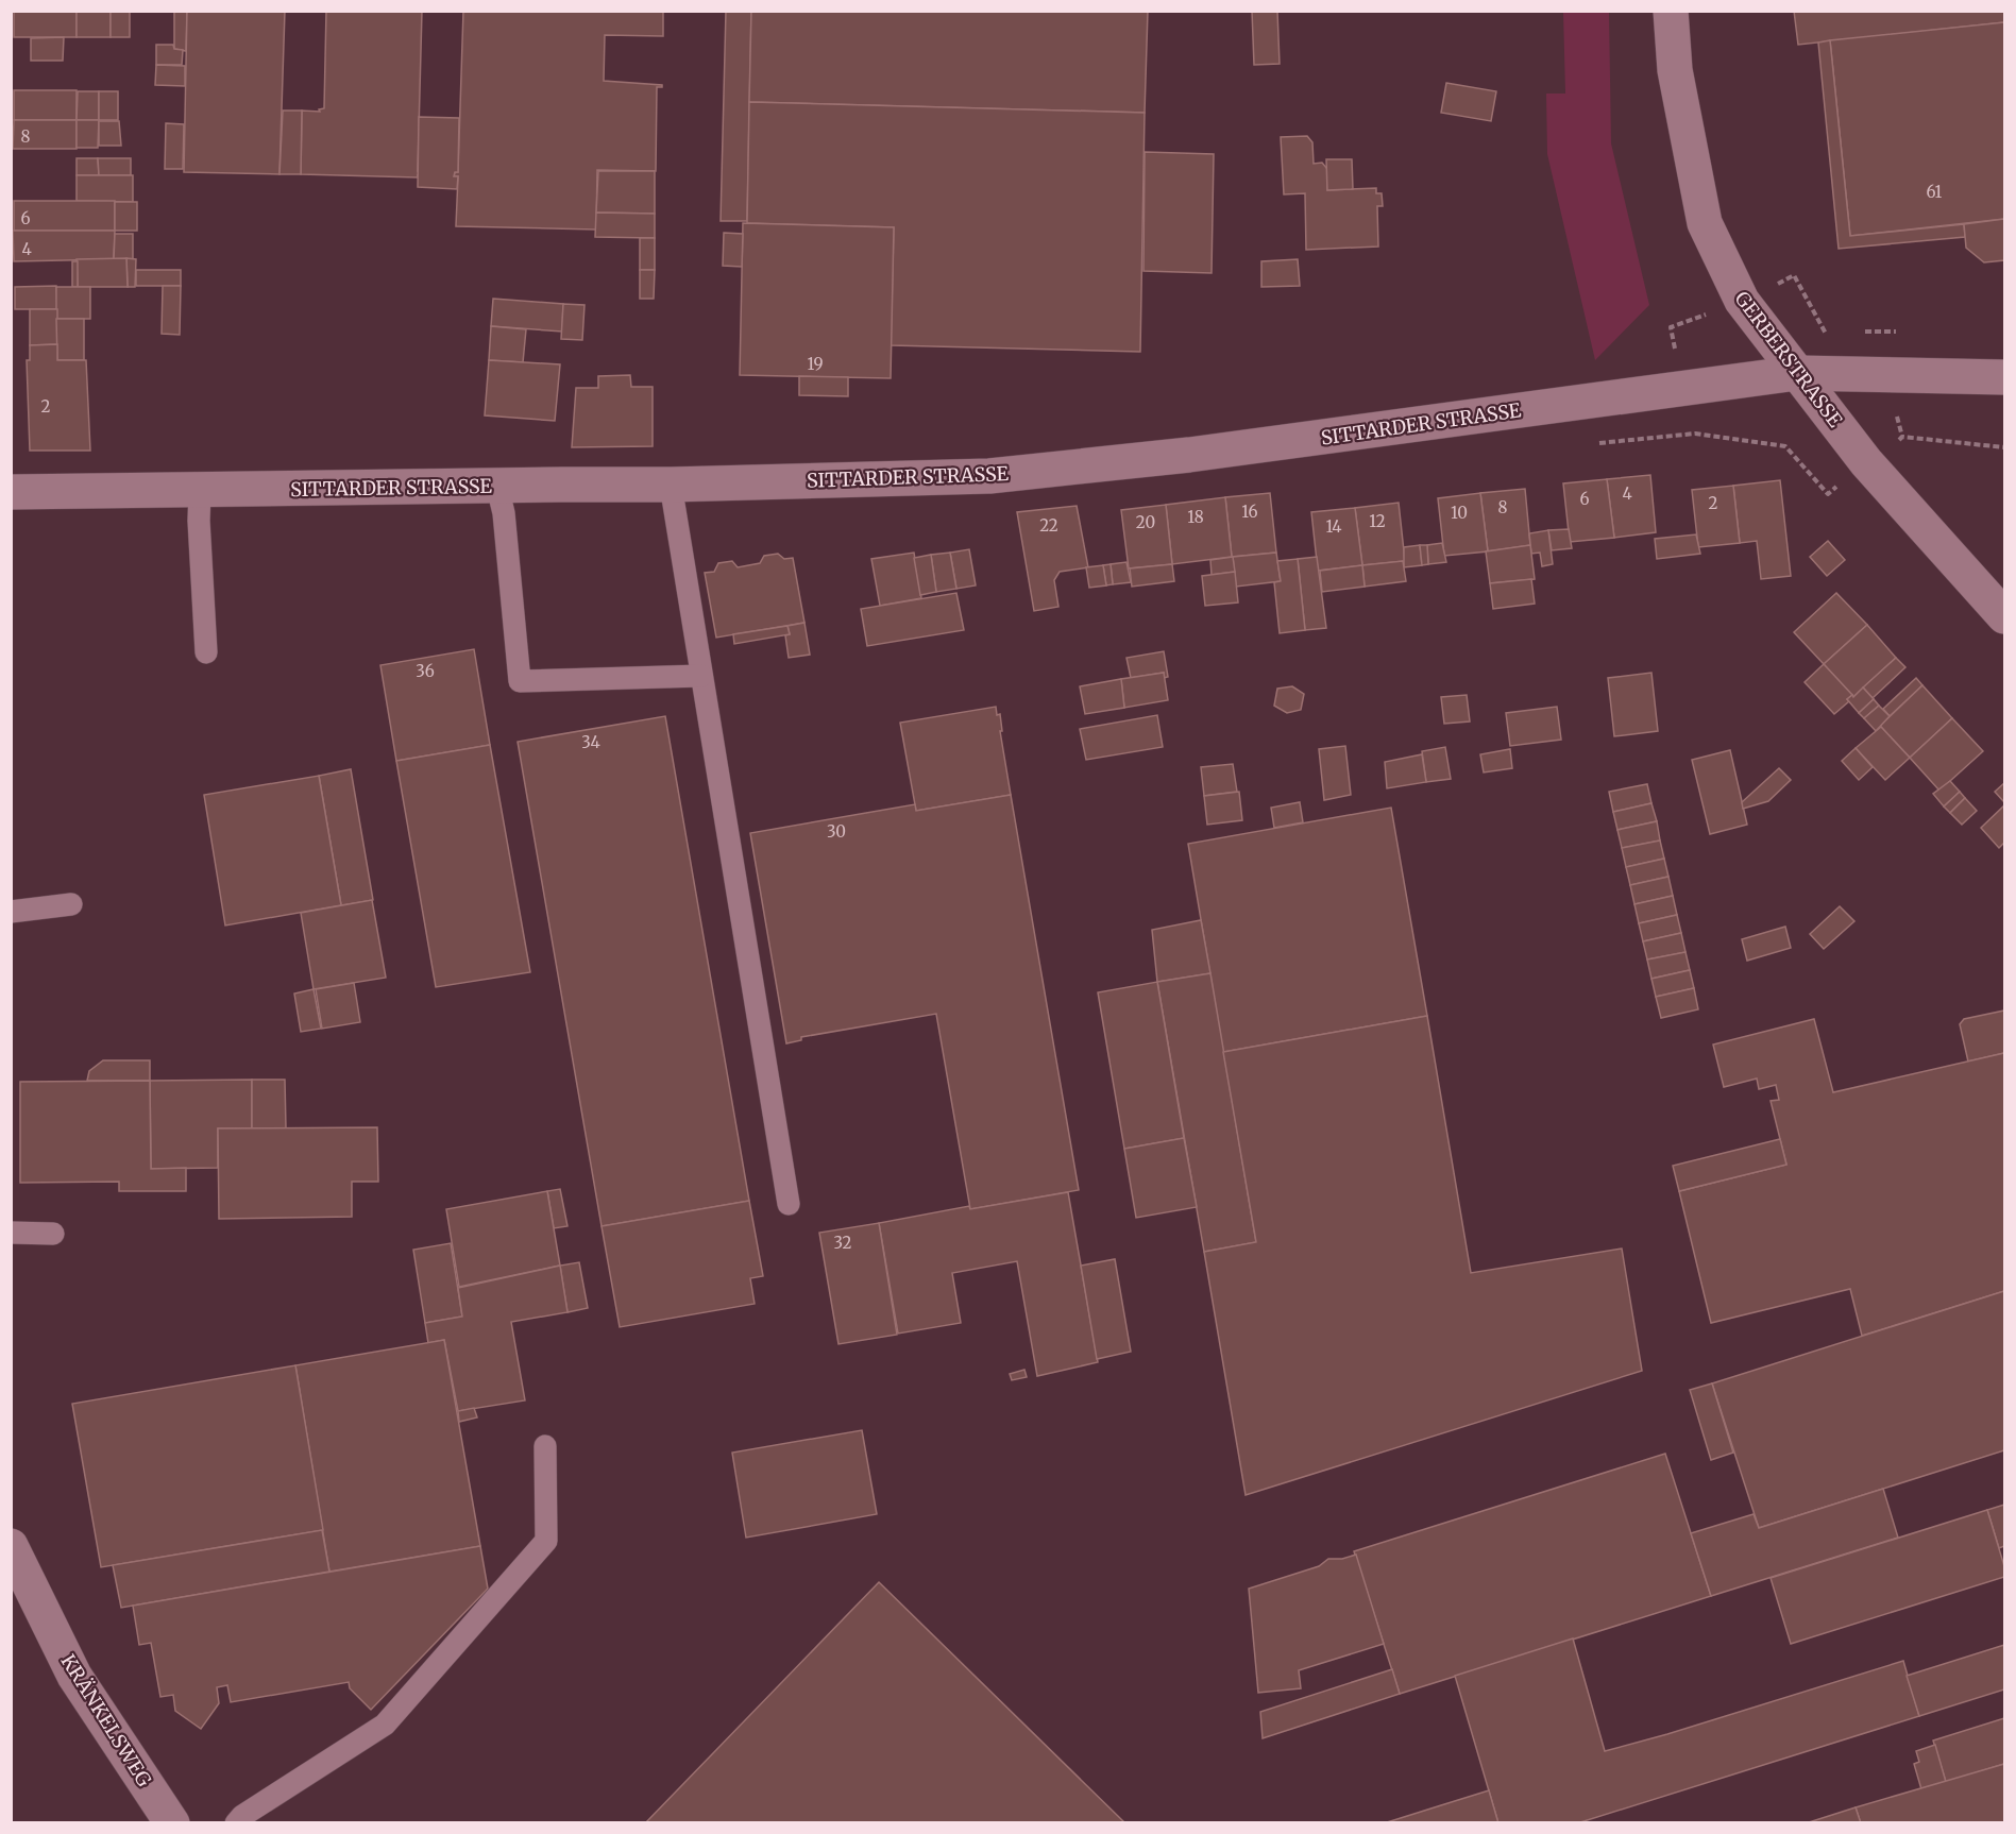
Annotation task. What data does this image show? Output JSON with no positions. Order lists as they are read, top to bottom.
{
  "streets": {
    "street": ["GERBERSTRASSE", "SITTARDER STRASSE", "KRÄNKELSWEG"]
  },
  "crossings": [
    ["GERBERSTRASSE", "SITTARDER STRASSE"]
  ],
  "house_numbers": [
    "8",
    "61",
    "6",
    "4",
    "19",
    "2",
    "4",
    "6",
    "2",
    "8",
    "16",
    "10",
    "18",
    "12",
    "20",
    "22",
    "14",
    "36",
    "34",
    "30",
    "32"
  ]
}
